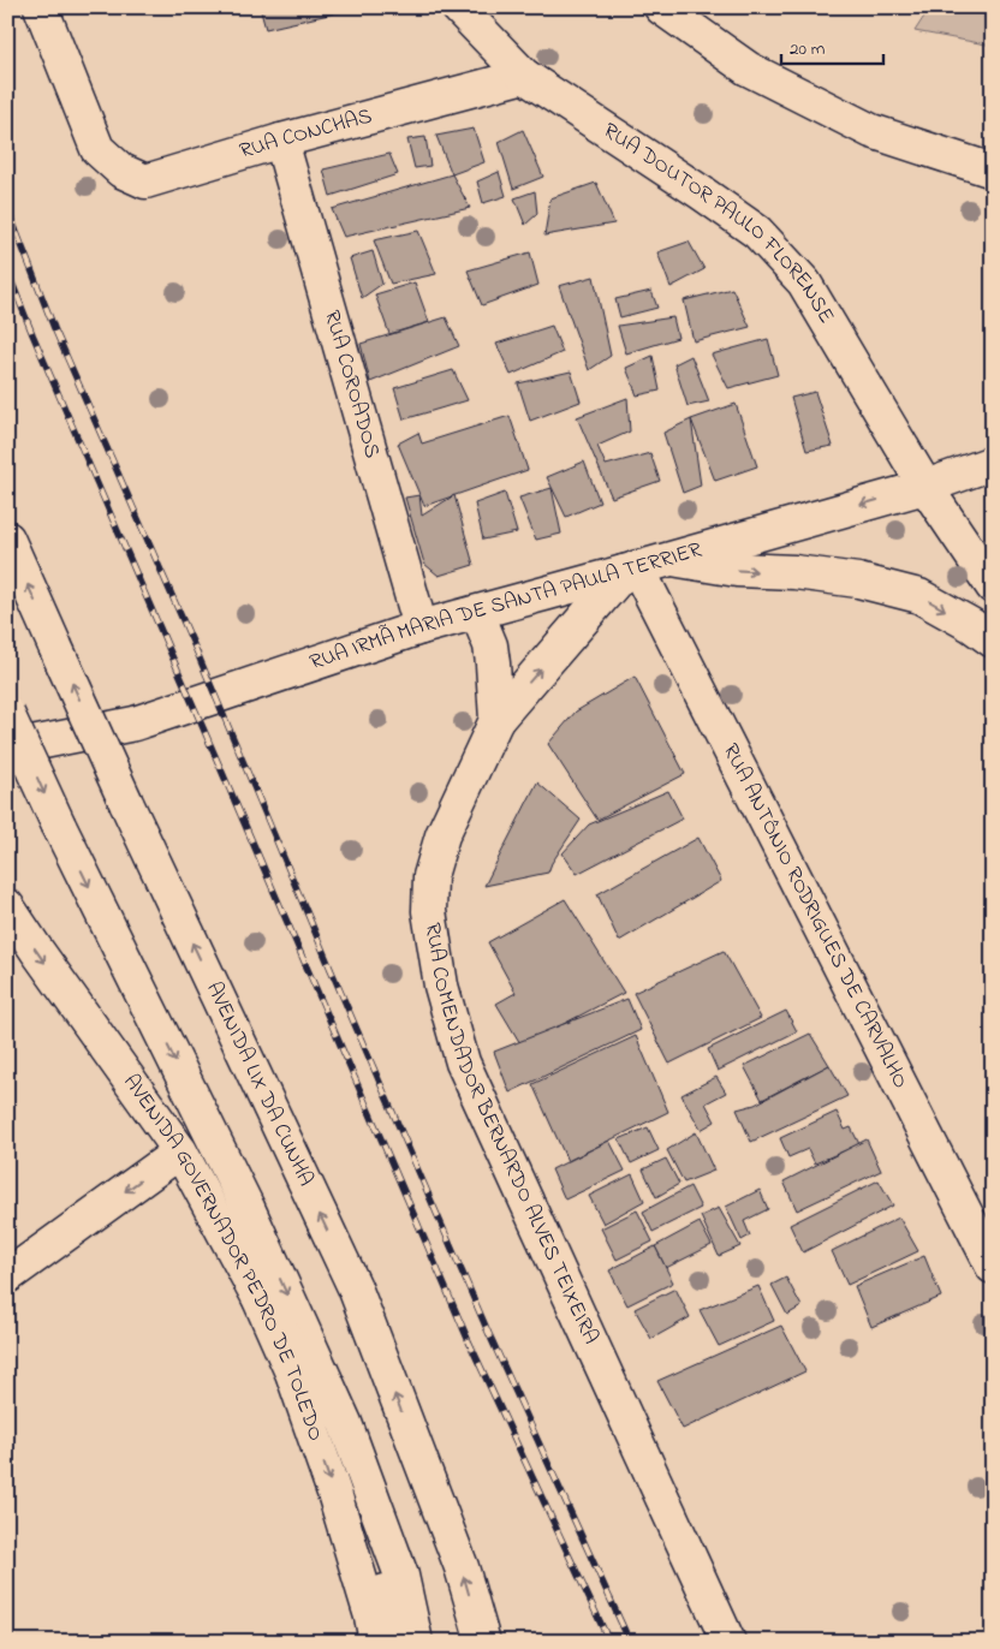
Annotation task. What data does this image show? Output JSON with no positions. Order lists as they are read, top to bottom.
{
  "streets": {
    "main road": [
      "RUA CONCHAS",
      "RUA DOUTOR PAULO FLORENSE",
      "RUA COROADOS",
      "RUA IRMÃ MARIA DE SANTA PAULA TERRIER",
      "RUA ANTÔNIO RODRIGUES DE CARVALHO",
      "AVENIDA LIX DA CUNHA",
      "RUA COMENDADOR BERNARDO ALVES TEIXEIRA",
      "AVENIDA GOVERNADOR PEDRO DE TOLEDO"
    ]
  },
  "crossings": [
    ["RUA CONCHAS", "RUA DOUTOR PAULO FLORENSE"],
    ["RUA CONCHAS", "RUA COROADOS"],
    ["RUA DOUTOR PAULO FLORENSE", "RUA IRMÃ MARIA DE SANTA PAULA TERRIER"],
    ["RUA COROADOS", "RUA IRMÃ MARIA DE SANTA PAULA TERRIER"],
    ["RUA IRMÃ MARIA DE SANTA PAULA TERRIER", "RUA ANTÔNIO RODRIGUES DE CARVALHO"],
    ["RUA IRMÃ MARIA DE SANTA PAULA TERRIER", "RUA COMENDADOR BERNARDO ALVES TEIXEIRA"]
  ],
  "scale_bar": "20 m"
}
